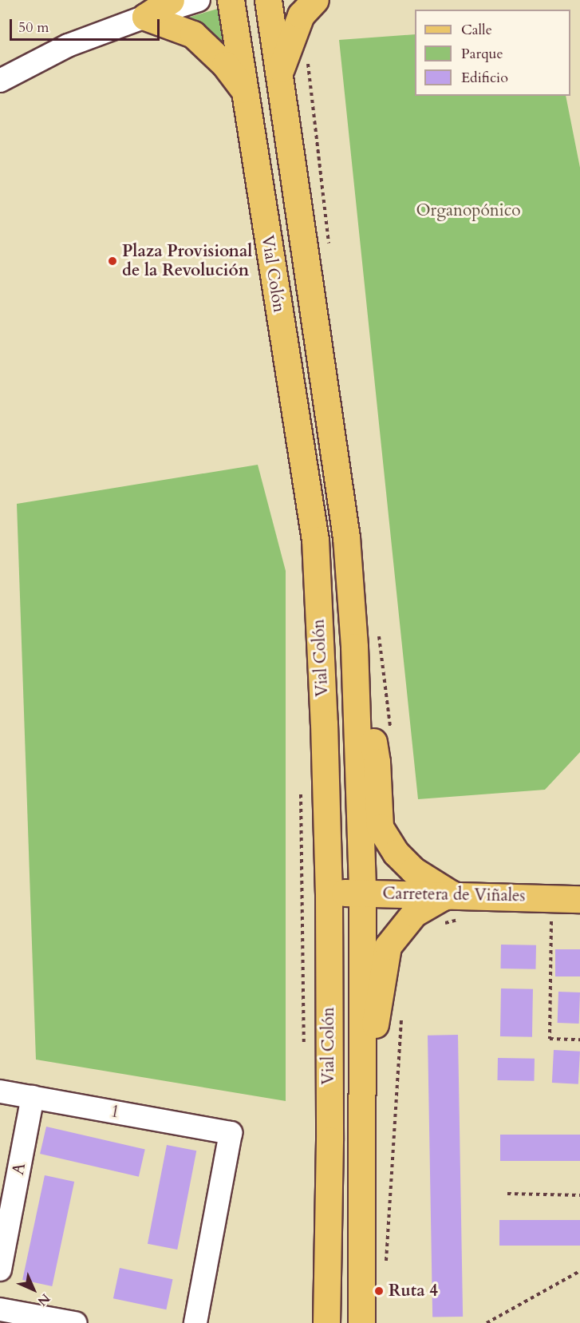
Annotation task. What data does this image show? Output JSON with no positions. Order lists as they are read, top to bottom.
{
  "streets": {
    "main road": ["Vial Colón", "Carretera de Viñales"],
    "street": ["1", "A"]
  },
  "crossings": [
    ["Vial Colón", "Carretera de Viñales"],
    ["1", "A"]
  ],
  "parks": ["Organopónico"],
  "places": ["Plaza Provisional de la Revolución", "Ruta 4"],
  "legend": ["Calle", "Parque", "Edificio"],
  "scale_bar": "50 m",
  "north": "bottom right"
}
